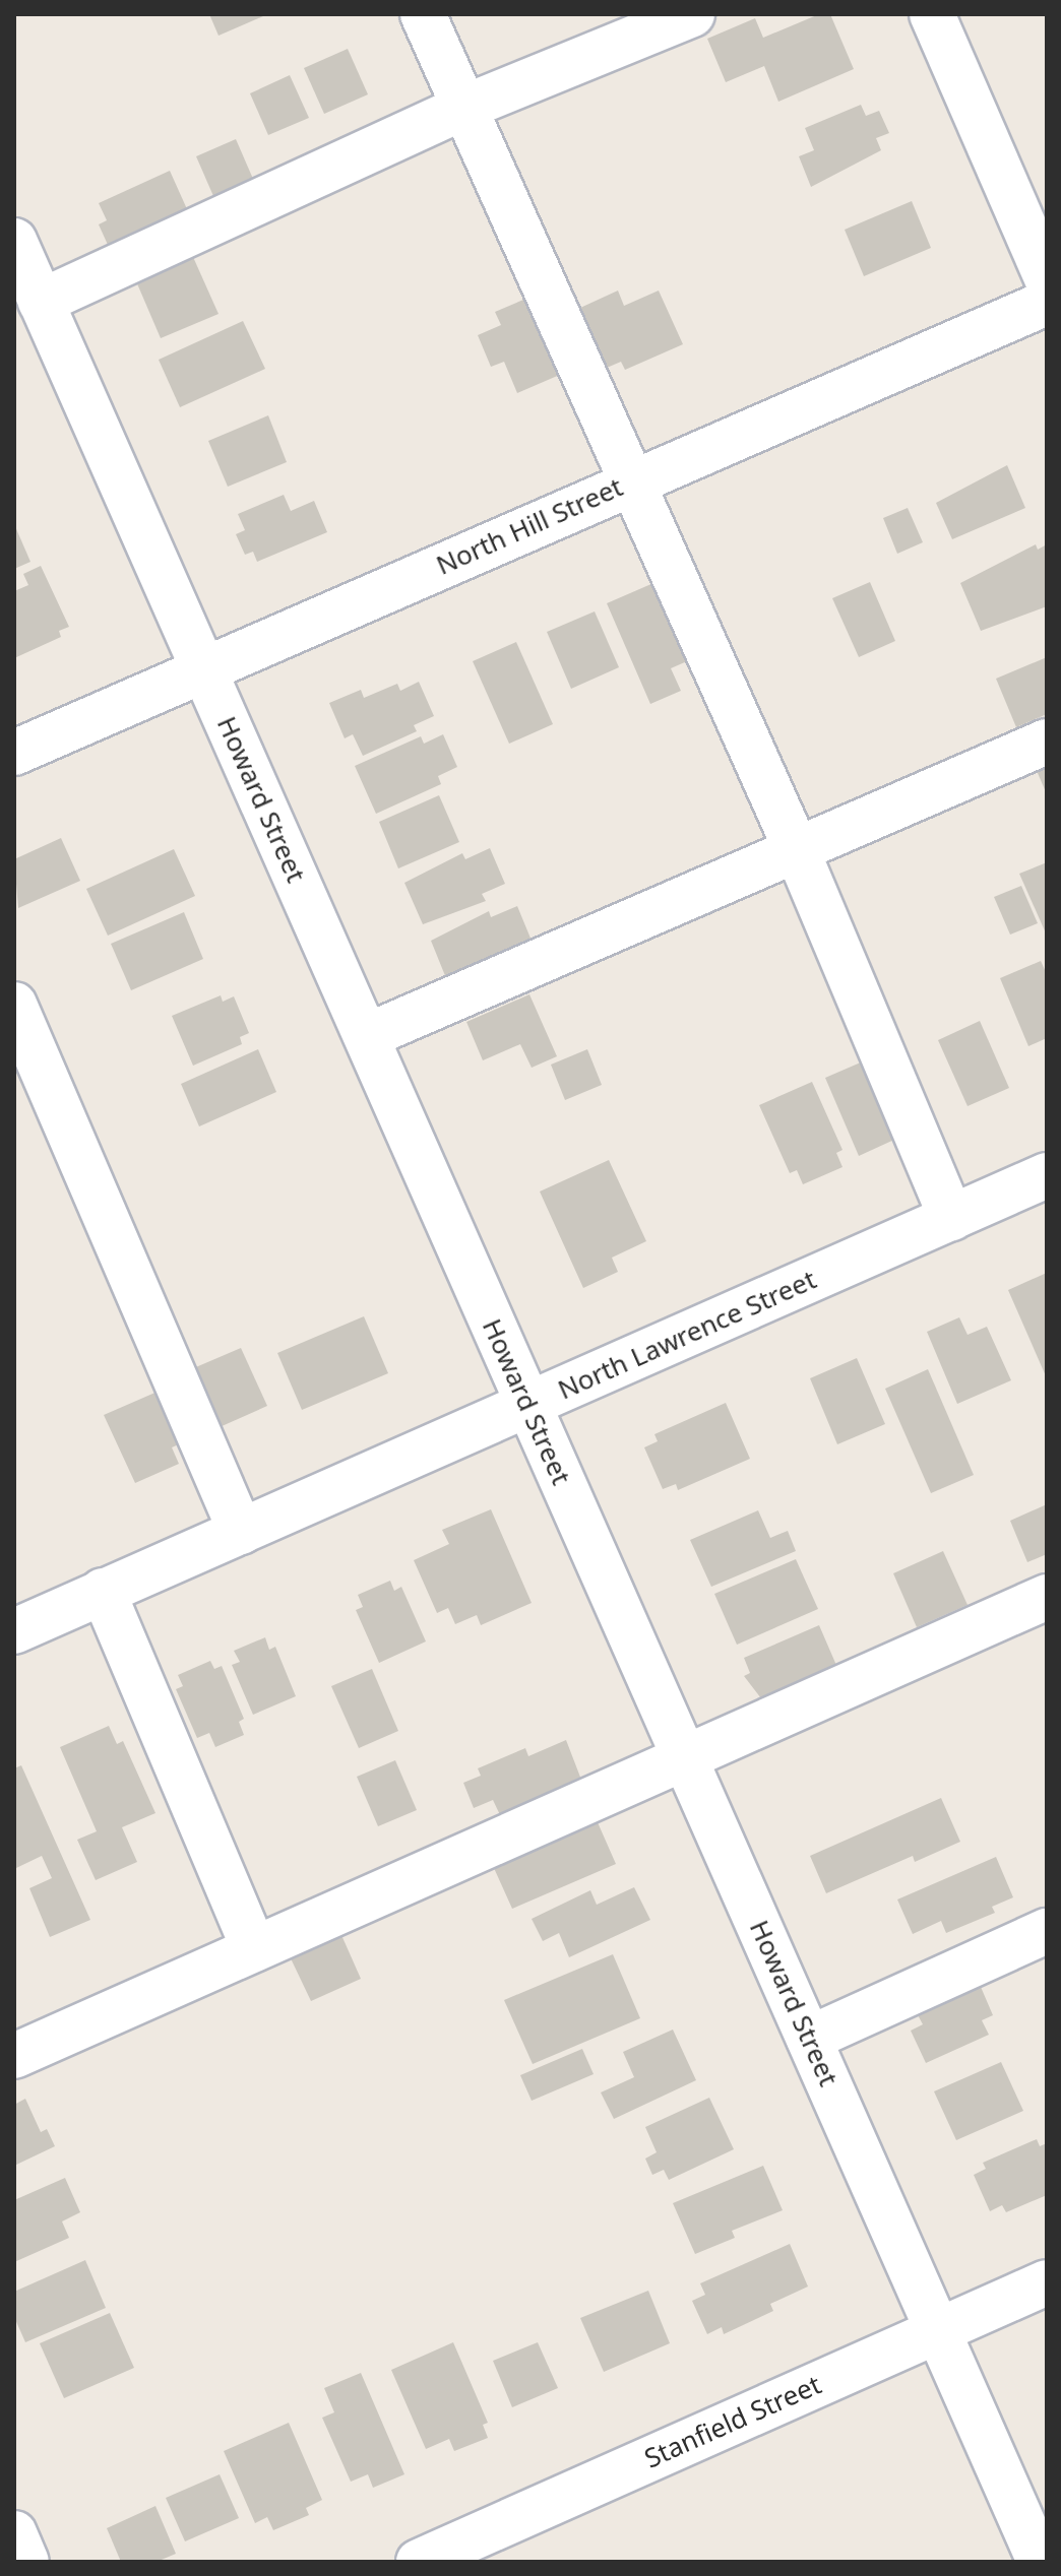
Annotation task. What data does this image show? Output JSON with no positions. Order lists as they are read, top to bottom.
{
  "streets": {
    "street": [
      "North Hill Street",
      "Howard Street",
      "North Lawrence Street",
      "Stanfield Street"
    ]
  },
  "crossings": [
    ["North Hill Street", "Howard Street"],
    ["Howard Street", "North Lawrence Street"],
    ["Howard Street", "Stanfield Street"]
  ]
}
